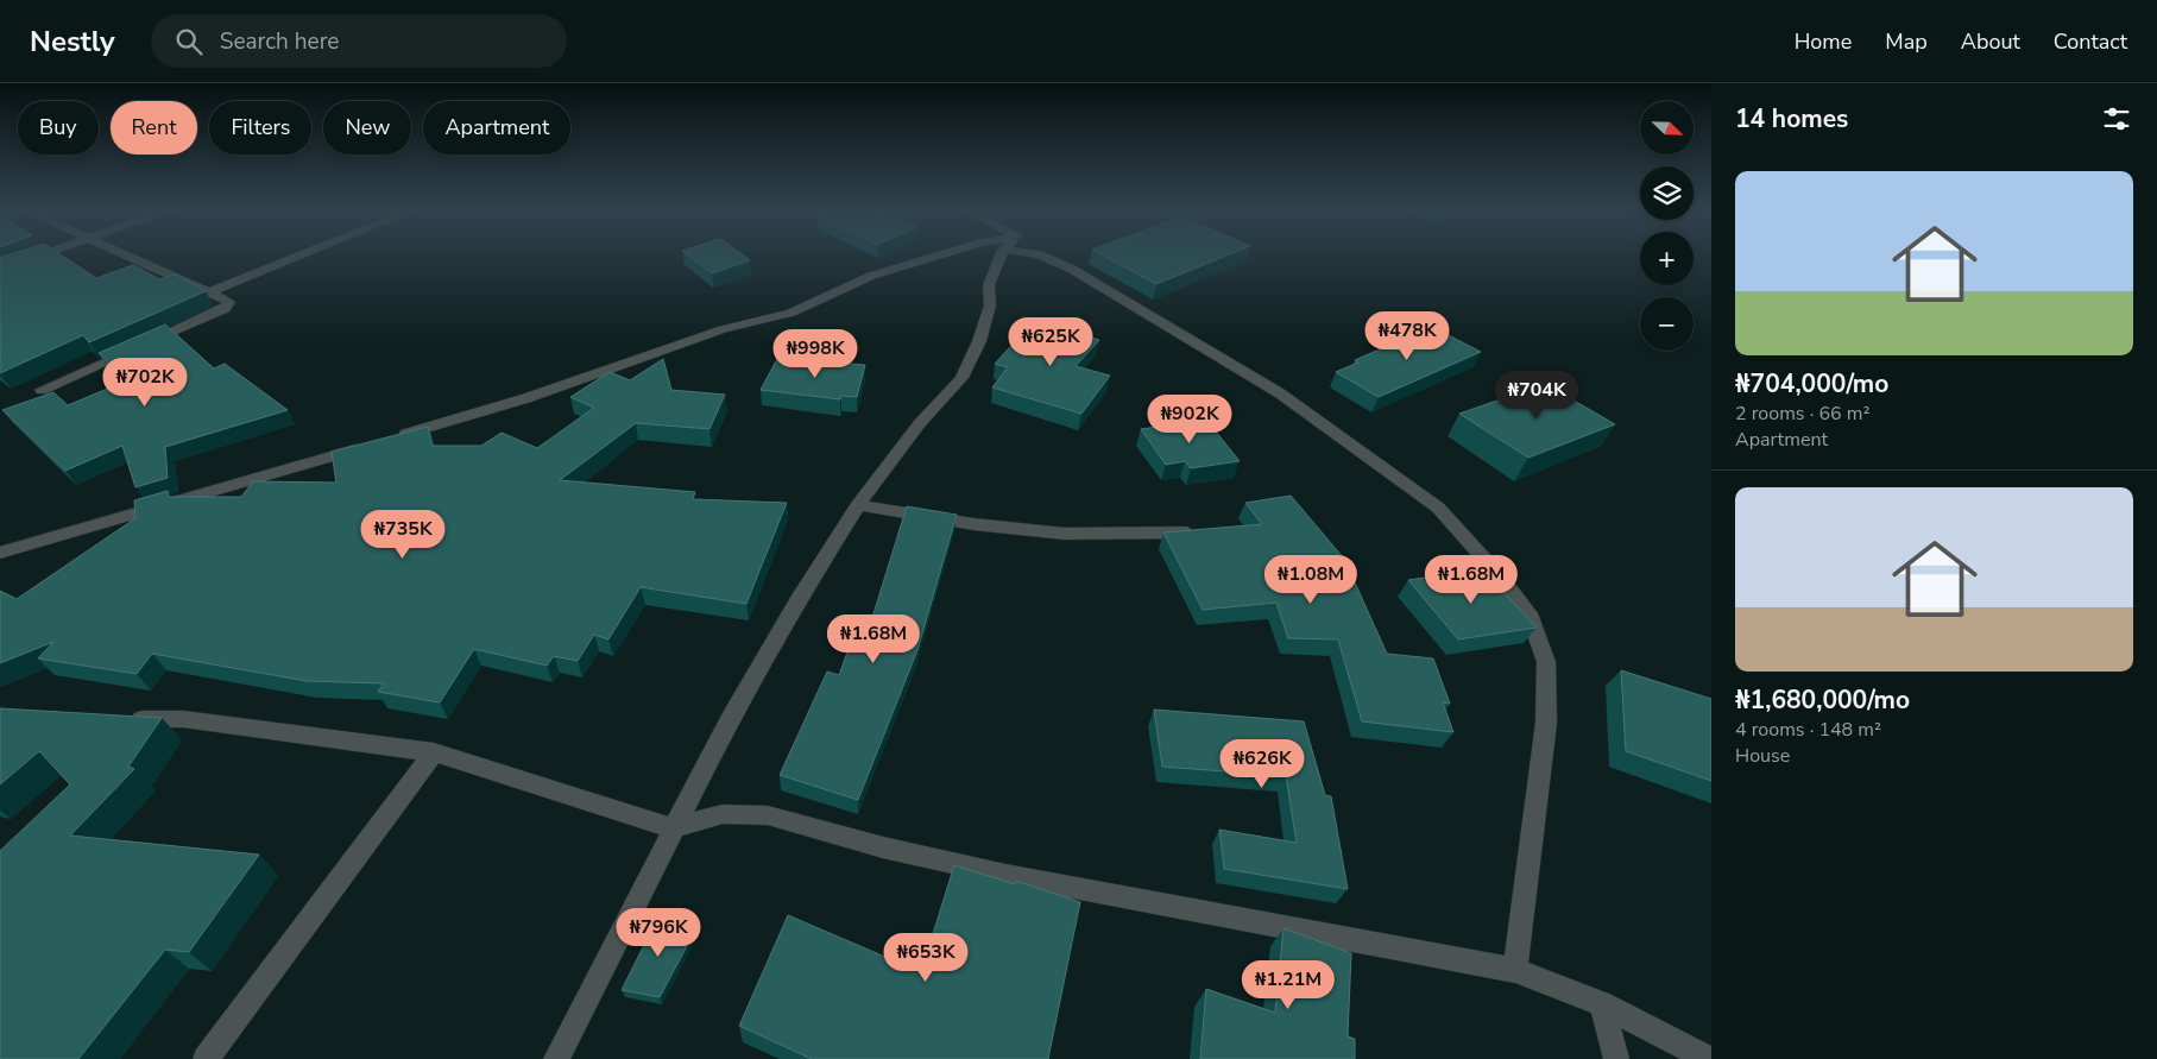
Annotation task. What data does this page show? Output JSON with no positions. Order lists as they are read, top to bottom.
{
  "north": "bottom right",
  "page": {
    "header": "Nestly",
    "search": "Search here",
    "nav": [
      "Home",
      "Map",
      "About",
      "Contact"
    ],
    "heading": "14 homes",
    "map_buttons": ["+", "−"],
    "chip": [
      "Buy",
      "Rent",
      "Filters",
      "New",
      "Apartment"
    ],
    "list": [
      {
        "name": "₦704,000/mo",
        "note": "2 rooms · 66 m² · Apartment"
      },
      {
        "name": "₦1,680,000/mo",
        "note": "4 rooms · 148 m² · House"
      }
    ],
    "price": [
      "₦478K",
      "₦625K",
      "₦998K",
      "₦702K",
      "₦704K",
      "₦902K",
      "₦735K",
      "₦1.08M",
      "₦1.68M",
      "₦1.68M",
      "₦626K",
      "₦796K",
      "₦653K",
      "₦1.21M"
    ]
  }
}
